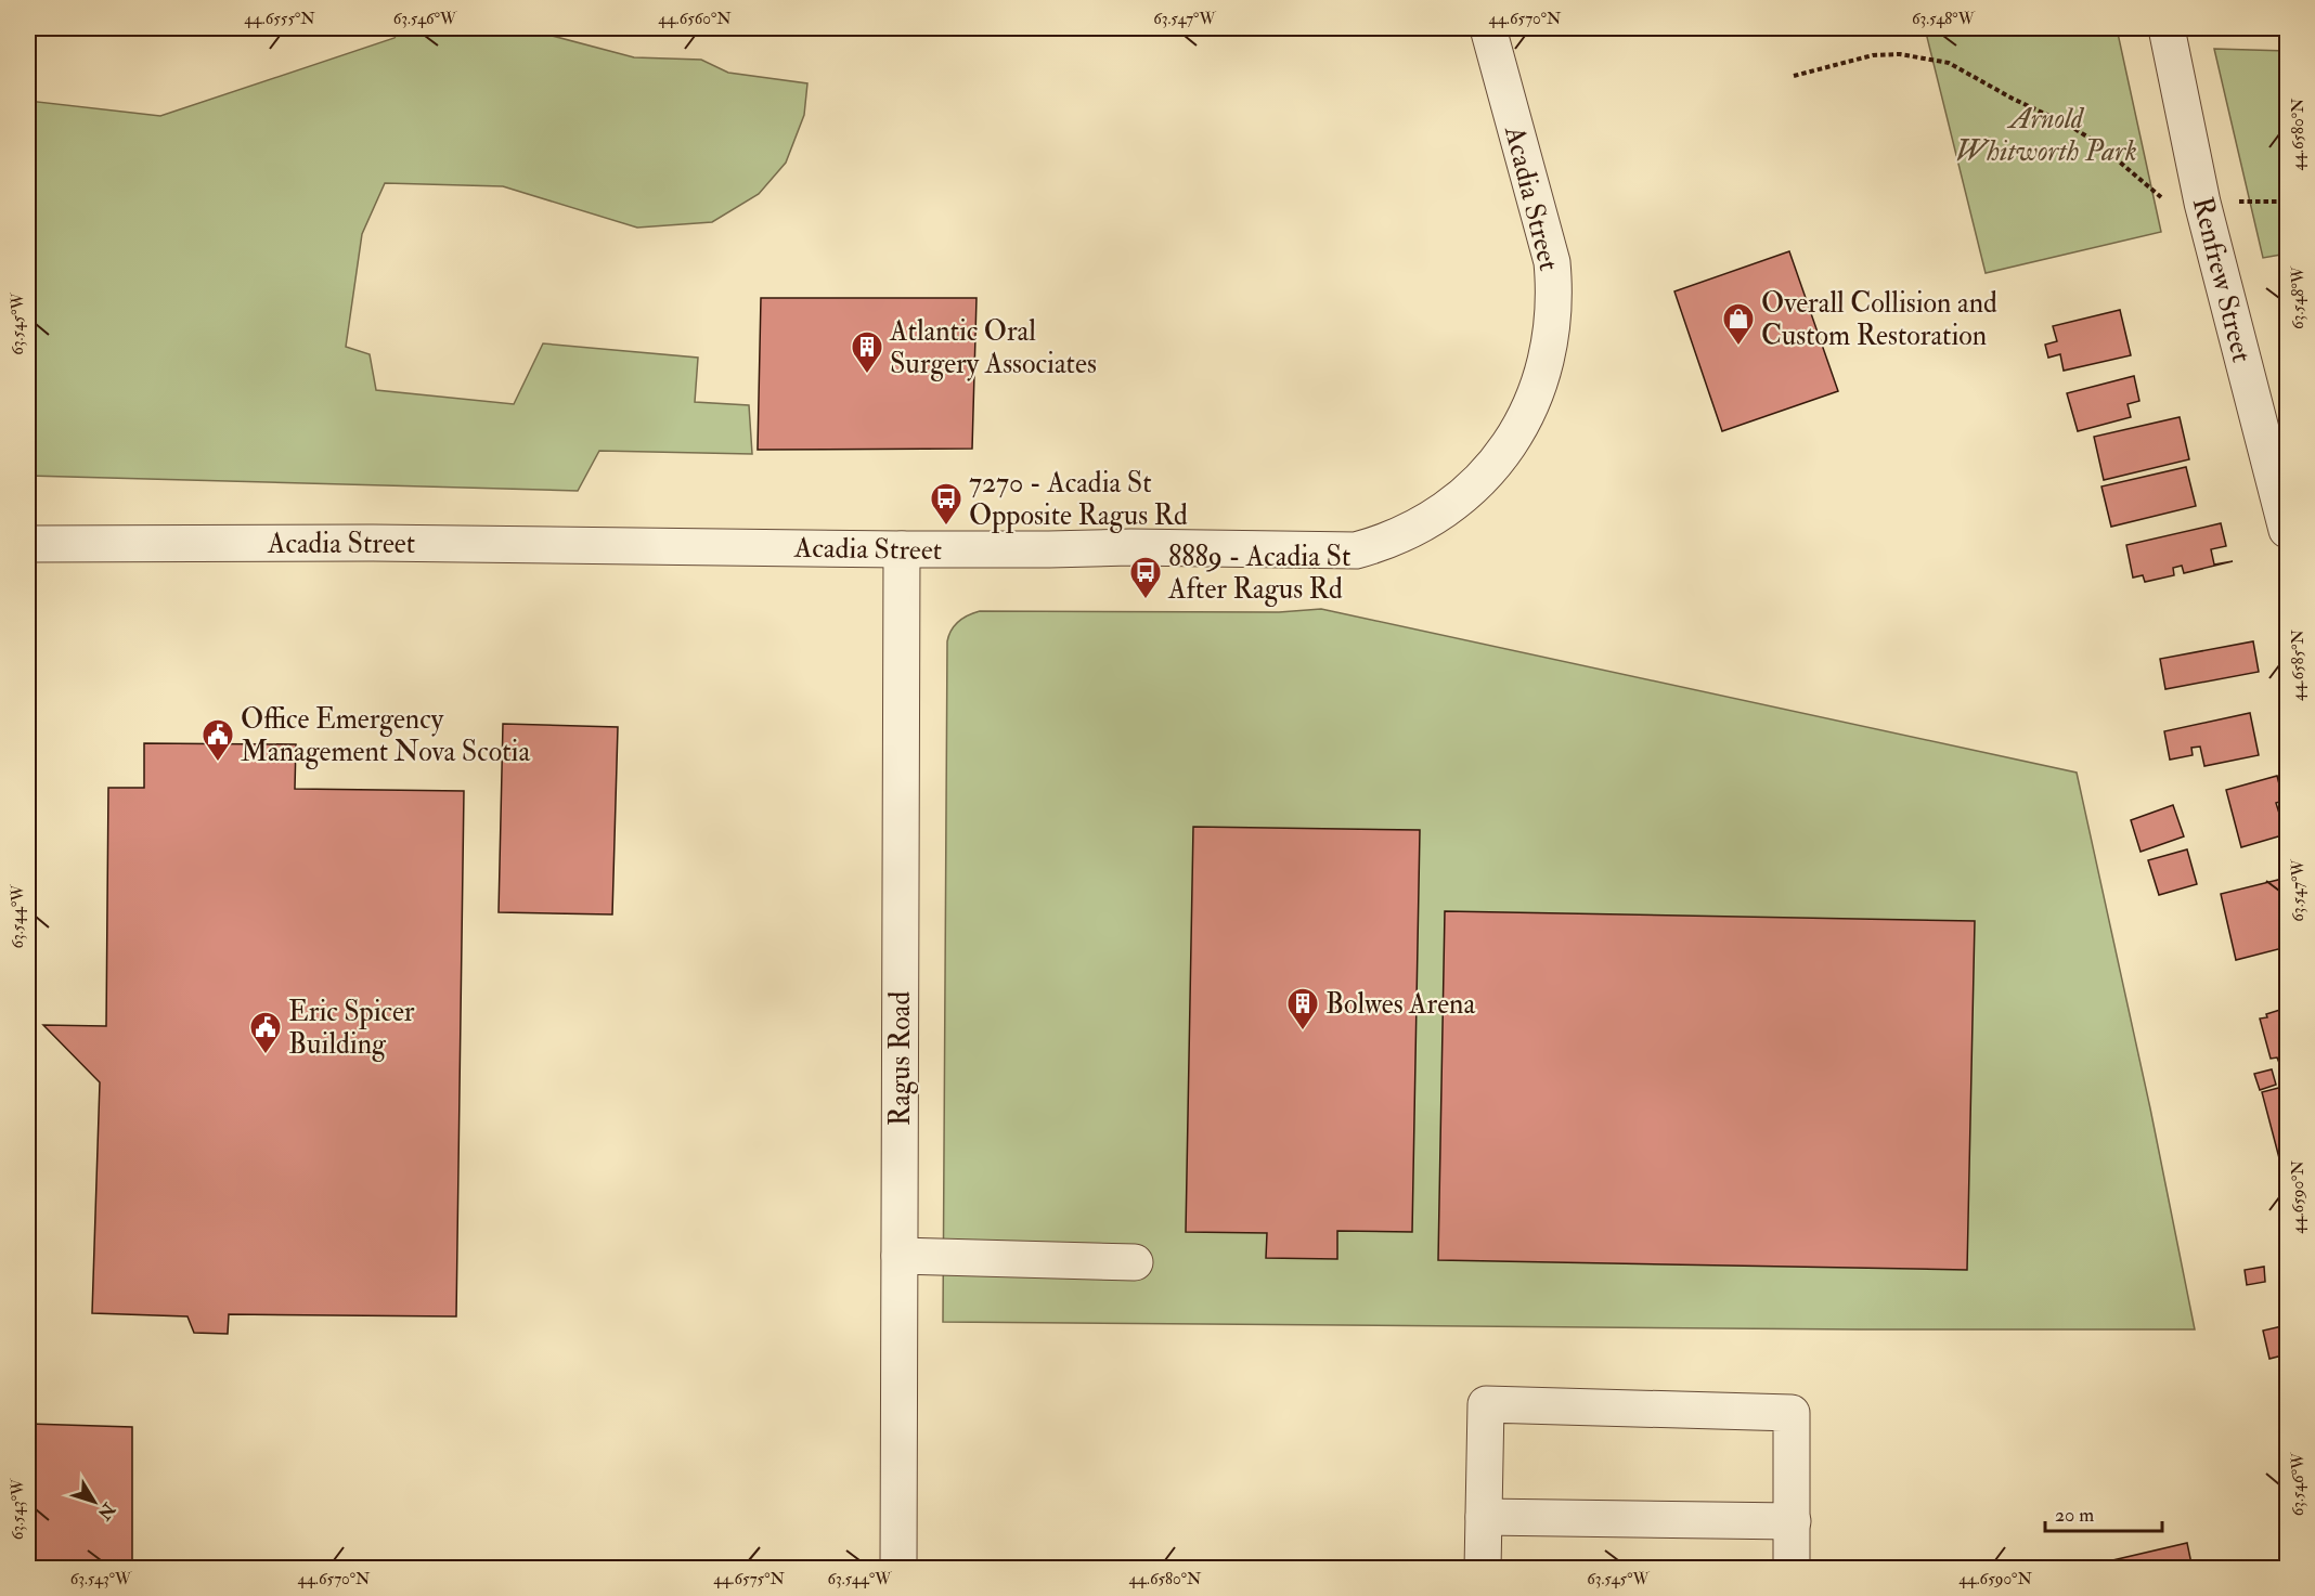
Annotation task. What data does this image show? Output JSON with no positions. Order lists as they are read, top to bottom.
{
  "streets": {
    "street": ["Acadia Street", "Renfrew Street", "Ragus Road"]
  },
  "crossings": [
    ["Acadia Street", "Ragus Road"]
  ],
  "parks": ["Arnold Whitworth Park"],
  "places": {
    "shop": ["Overall Collision and Custom Restoration"],
    "building": ["Atlantic Oral Surgery Associates", "Bolwes Arena"],
    "bus stop": ["7270 - Acadia St Opposite Ragus Rd", "8889 - Acadia St After Ragus Rd"],
    "public building": ["Office Emergency Management Nova Scotia", "Eric Spicer Building"]
  },
  "scale_bar": "20 m",
  "north": "bottom right",
  "coordinates": [
    "44.6555°N",
    "63.546°W",
    "44.6560°N",
    "63.547°W",
    "44.6570°N",
    "63.548°W",
    "44.6580°N",
    "63.545°W",
    "44.6585°N",
    "63.544°W",
    "44.6590°N",
    "63.543°W",
    "44.6575°N"
  ]
}
